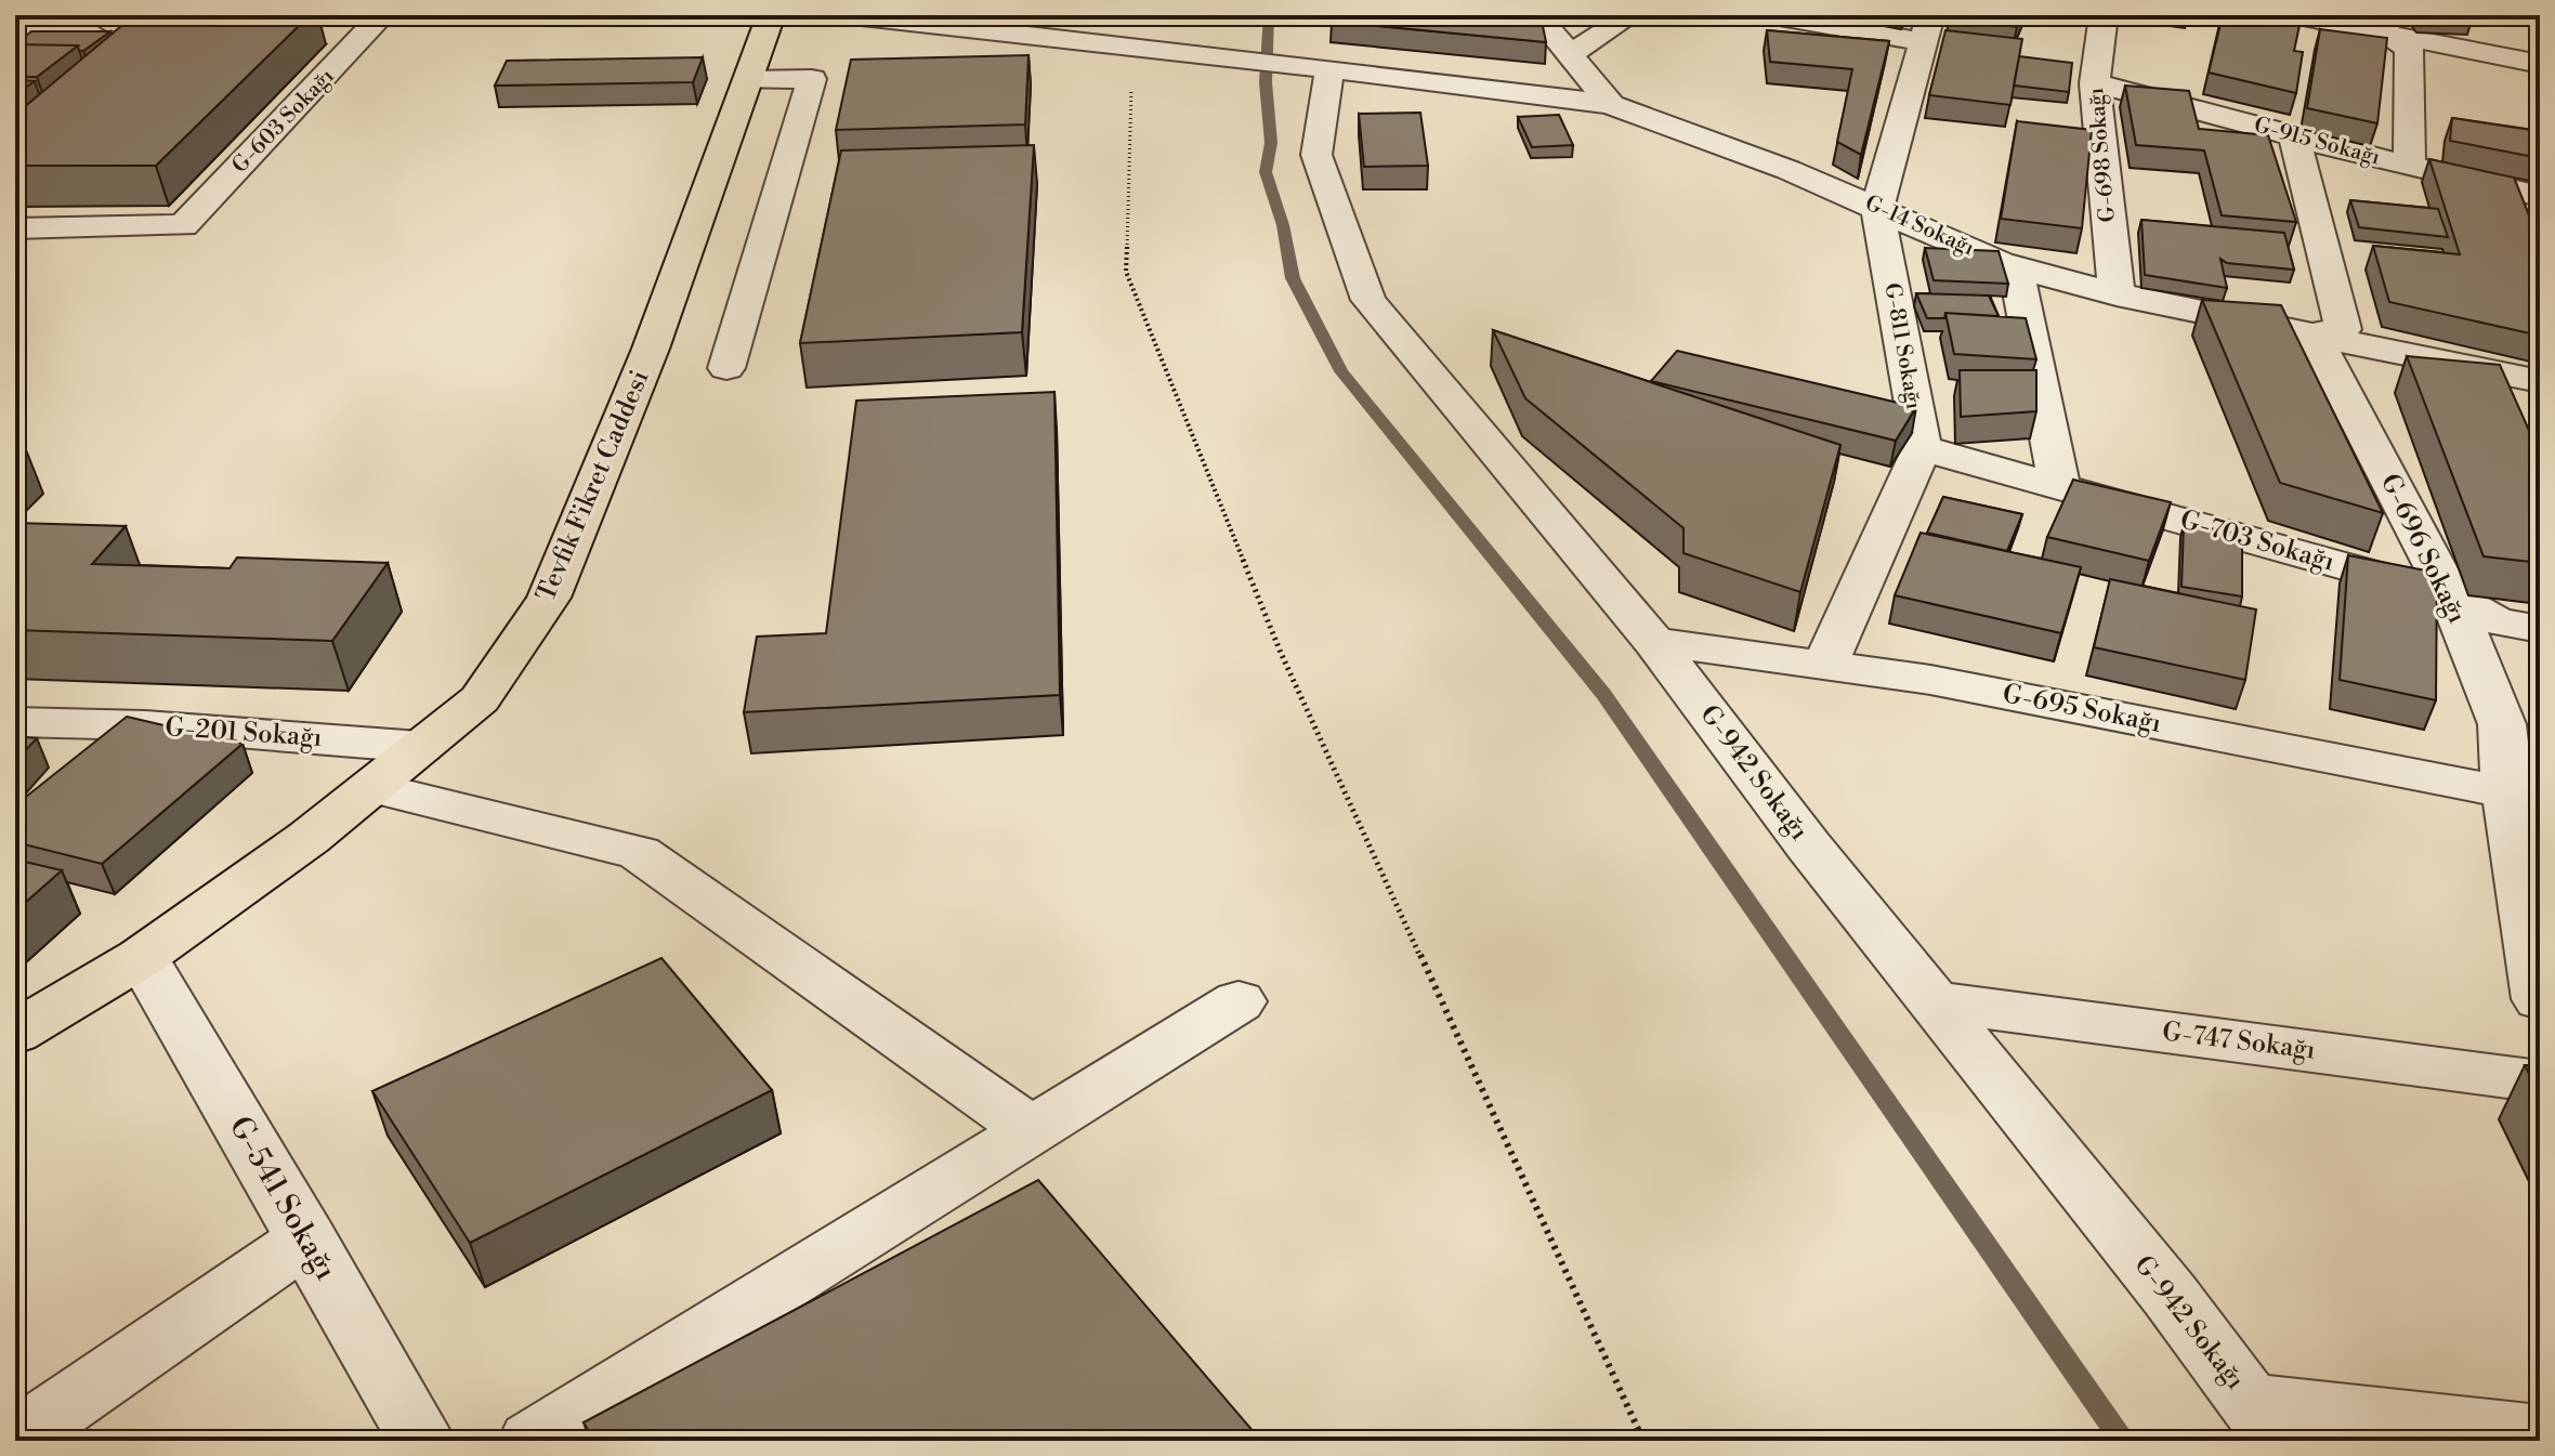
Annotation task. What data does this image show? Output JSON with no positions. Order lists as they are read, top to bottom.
{
  "streets": {
    "main road": ["Tevfik Fikret Caddesi"],
    "street": [
      "G-603 Sokağı",
      "G-915 Sokağı",
      "G-698 Sokağı",
      "G-14 Sokağı",
      "G-811 Sokağı",
      "G-703 Sokağı",
      "G-696 Sokağı",
      "G-695 Sokağı",
      "G-201 Sokağı",
      "G-942 Sokağı",
      "G-747 Sokağı",
      "G-541 Sokağı"
    ]
  },
  "crossings": [
    ["G-915 Sokağı", "G-698 Sokağı"],
    ["G-698 Sokağı", "G-14 Sokağı"],
    ["G-14 Sokağı", "G-811 Sokağı"],
    ["G-14 Sokağı", "G-696 Sokağı"],
    ["G-14 Sokağı", "G-942 Sokağı"],
    ["G-811 Sokağı", "G-703 Sokağı"],
    ["Tevfik Fikret Caddesi", "G-201 Sokağı"],
    ["Tevfik Fikret Caddesi", "G-541 Sokağı"],
    ["G-703 Sokağı", "G-696 Sokağı"],
    ["G-696 Sokağı", "G-695 Sokağı"],
    ["G-695 Sokağı", "G-942 Sokağı"],
    ["G-942 Sokağı", "G-747 Sokağı"]
  ]
}
